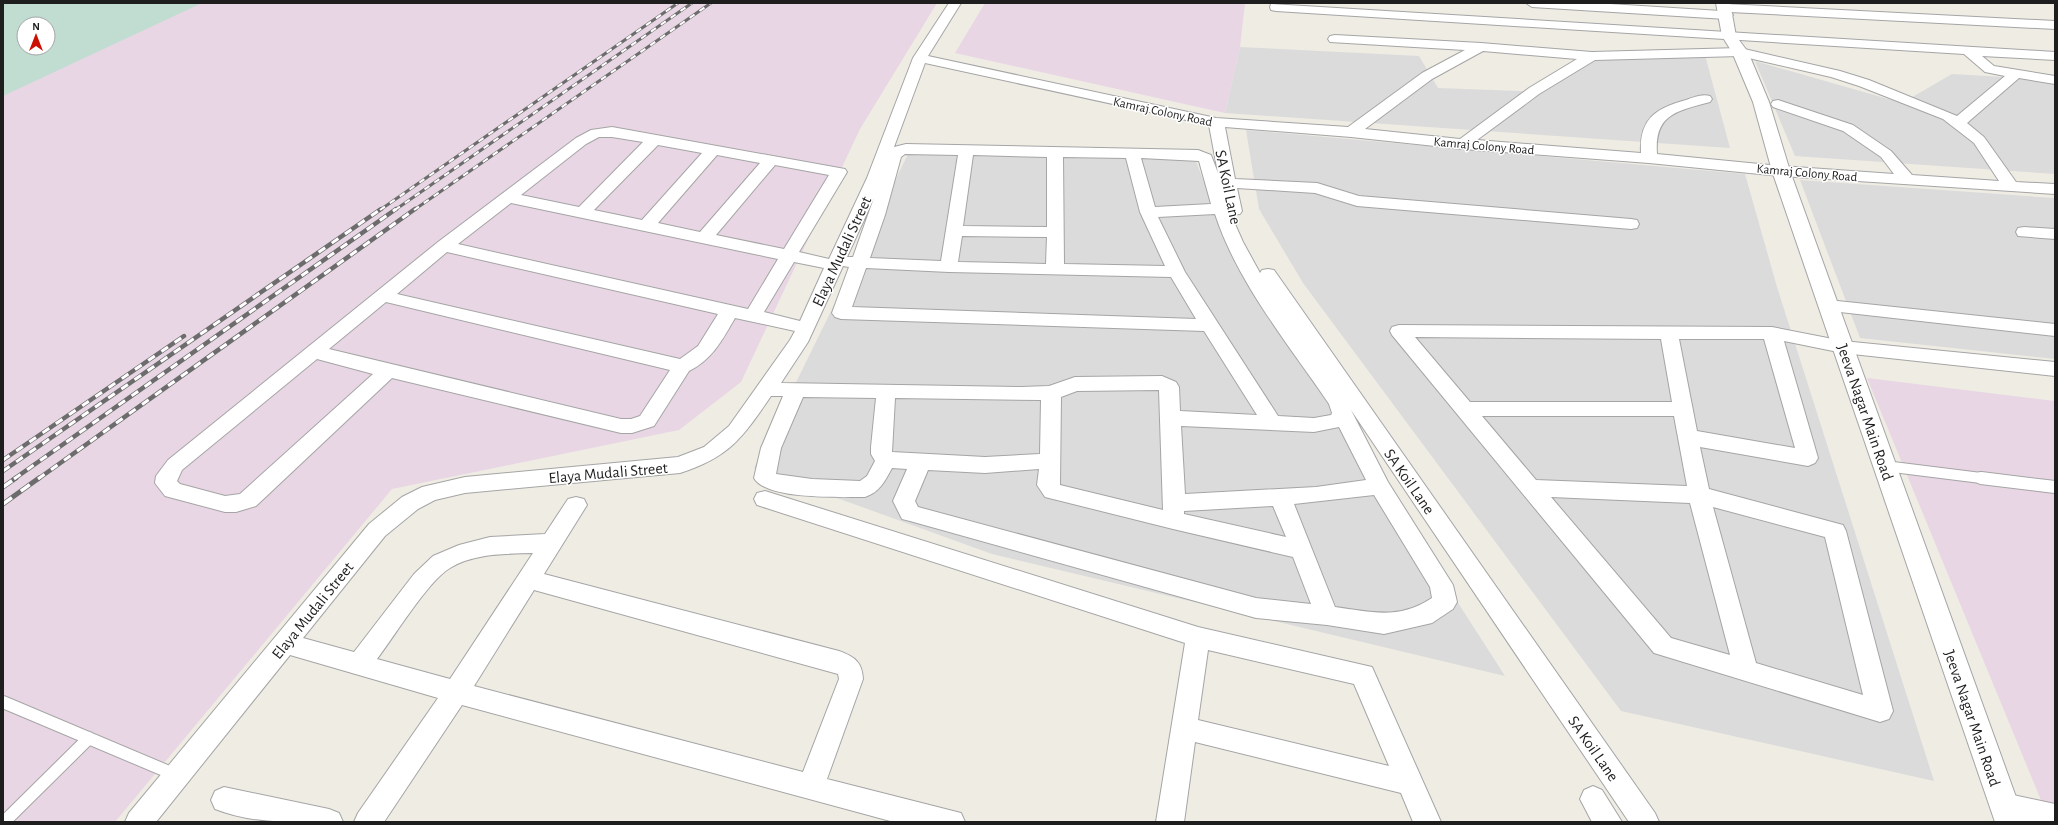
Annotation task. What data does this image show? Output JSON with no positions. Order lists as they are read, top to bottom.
{
  "streets": {
    "street": [
      "Kamraj Colony Road",
      "SA Koil Lane",
      "Elaya Mudali Street",
      "Jeeva Nagar Main Road"
    ]
  },
  "crossings": [
    ["Kamraj Colony Road", "SA Koil Lane"],
    ["Kamraj Colony Road", "Elaya Mudali Street"],
    ["Kamraj Colony Road", "Jeeva Nagar Main Road"]
  ],
  "north": "top"
}
